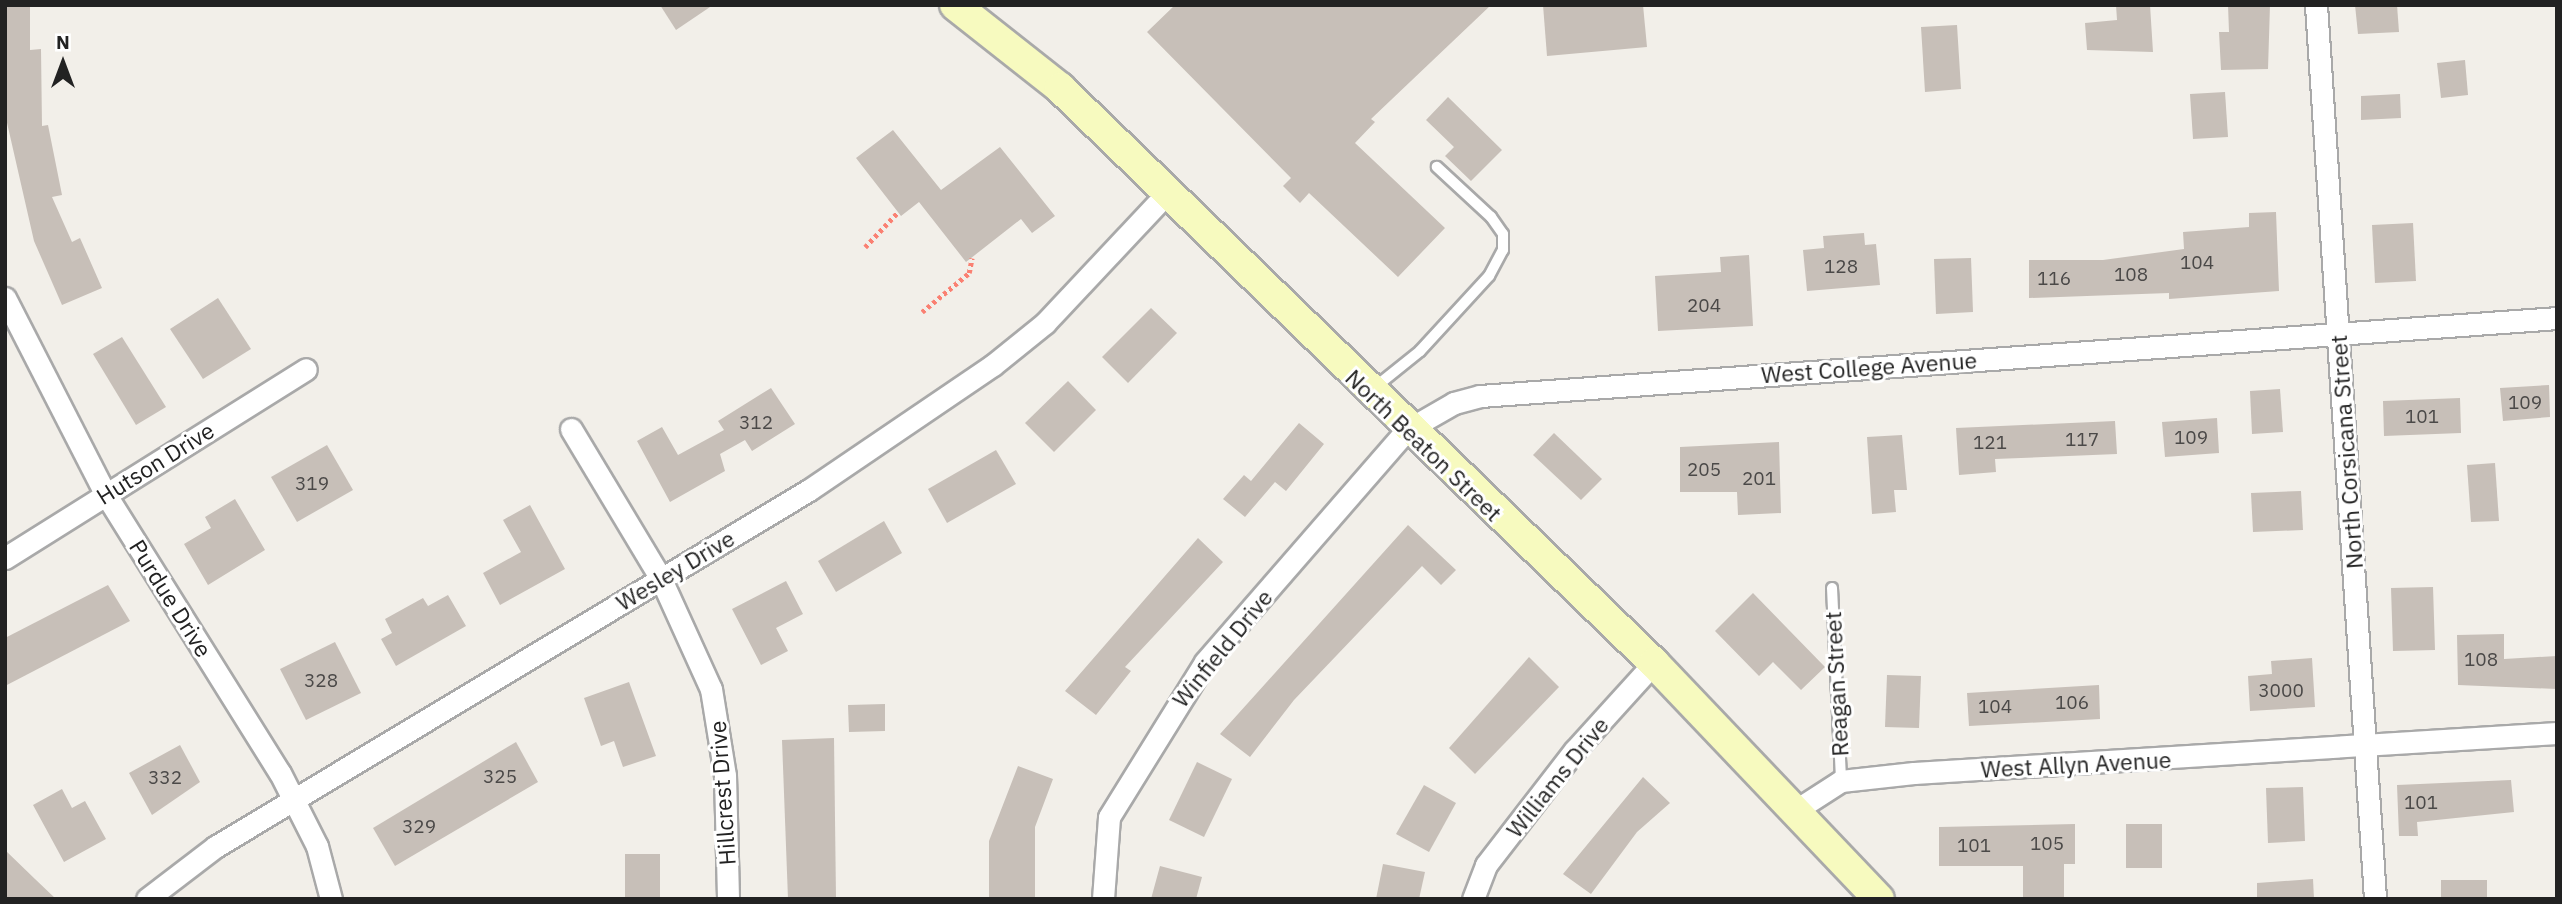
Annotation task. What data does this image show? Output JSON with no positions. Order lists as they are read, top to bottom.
{
  "streets": {
    "main road": ["North Beaton Street"],
    "street": [
      "West College Avenue",
      "North Corsicana Street",
      "Hutson Drive",
      "Wesley Drive",
      "Purdue Drive",
      "Winfield Drive",
      "West Allyn Avenue",
      "Williams Drive",
      "Hillcrest Drive"
    ],
    "lane": ["Reagan Street"]
  },
  "crossings": [
    ["West College Avenue", "North Beaton Street"],
    ["West College Avenue", "North Corsicana Street"],
    ["West College Avenue", "Winfield Drive"],
    ["North Beaton Street", "Wesley Drive"],
    ["North Beaton Street", "Winfield Drive"],
    ["North Beaton Street", "West Allyn Avenue"],
    ["North Beaton Street", "Williams Drive"],
    ["North Corsicana Street", "West Allyn Avenue"],
    ["Hutson Drive", "Purdue Drive"],
    ["Wesley Drive", "Purdue Drive"],
    ["Wesley Drive", "Hillcrest Drive"],
    ["Reagan Street", "West Allyn Avenue"]
  ],
  "house_numbers": [
    "104",
    "128",
    "108",
    "116",
    "204",
    "109",
    "101",
    "312",
    "109",
    "117",
    "121",
    "205",
    "201",
    "319",
    "108",
    "328",
    "3000",
    "106",
    "104",
    "325",
    "332",
    "101",
    "329",
    "105",
    "101"
  ],
  "north": "top"
}
